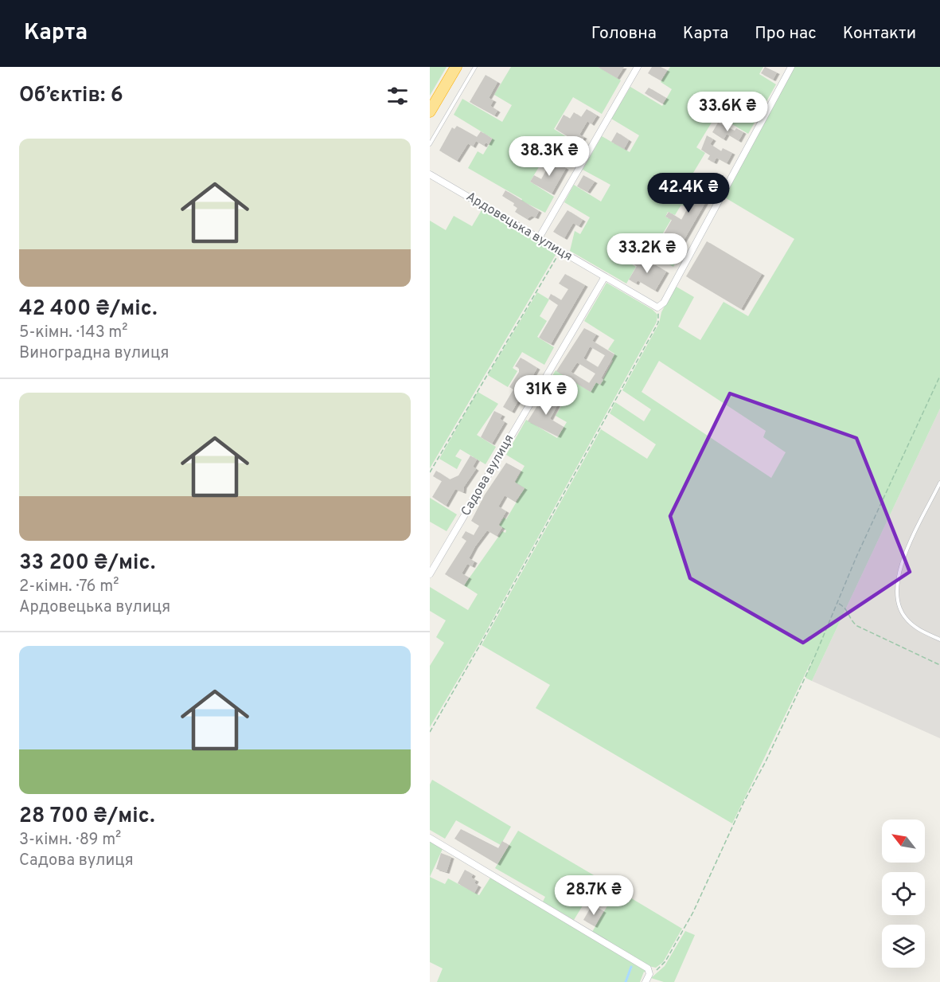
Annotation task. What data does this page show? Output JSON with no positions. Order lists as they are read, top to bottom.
{
  "streets": {
    "street": ["Ардовецька вулиця", "Садова вулиця"]
  },
  "crossings": [
    ["Ардовецька вулиця", "Садова вулиця"]
  ],
  "north": "top left",
  "page": {
    "header": "Карта",
    "nav": [
      "Головна",
      "Карта",
      "Про нас",
      "Контакти"
    ],
    "heading": "Об’єктів: 6",
    "price": [
      "33.6K ₴",
      "38.3K ₴",
      "42.4K ₴",
      "33.2K ₴",
      "31K ₴",
      "28.7K ₴"
    ],
    "list": [
      {
        "name": "42 400 ₴/міс.",
        "note": "5-кімн. · 143 m² · Виноградна вулиця"
      },
      {
        "name": "33 200 ₴/міс.",
        "note": "2-кімн. · 76 m² · Ардовецька вулиця"
      },
      {
        "name": "28 700 ₴/міс.",
        "note": "3-кімн. · 89 m² · Садова вулиця"
      }
    ]
  }
}
